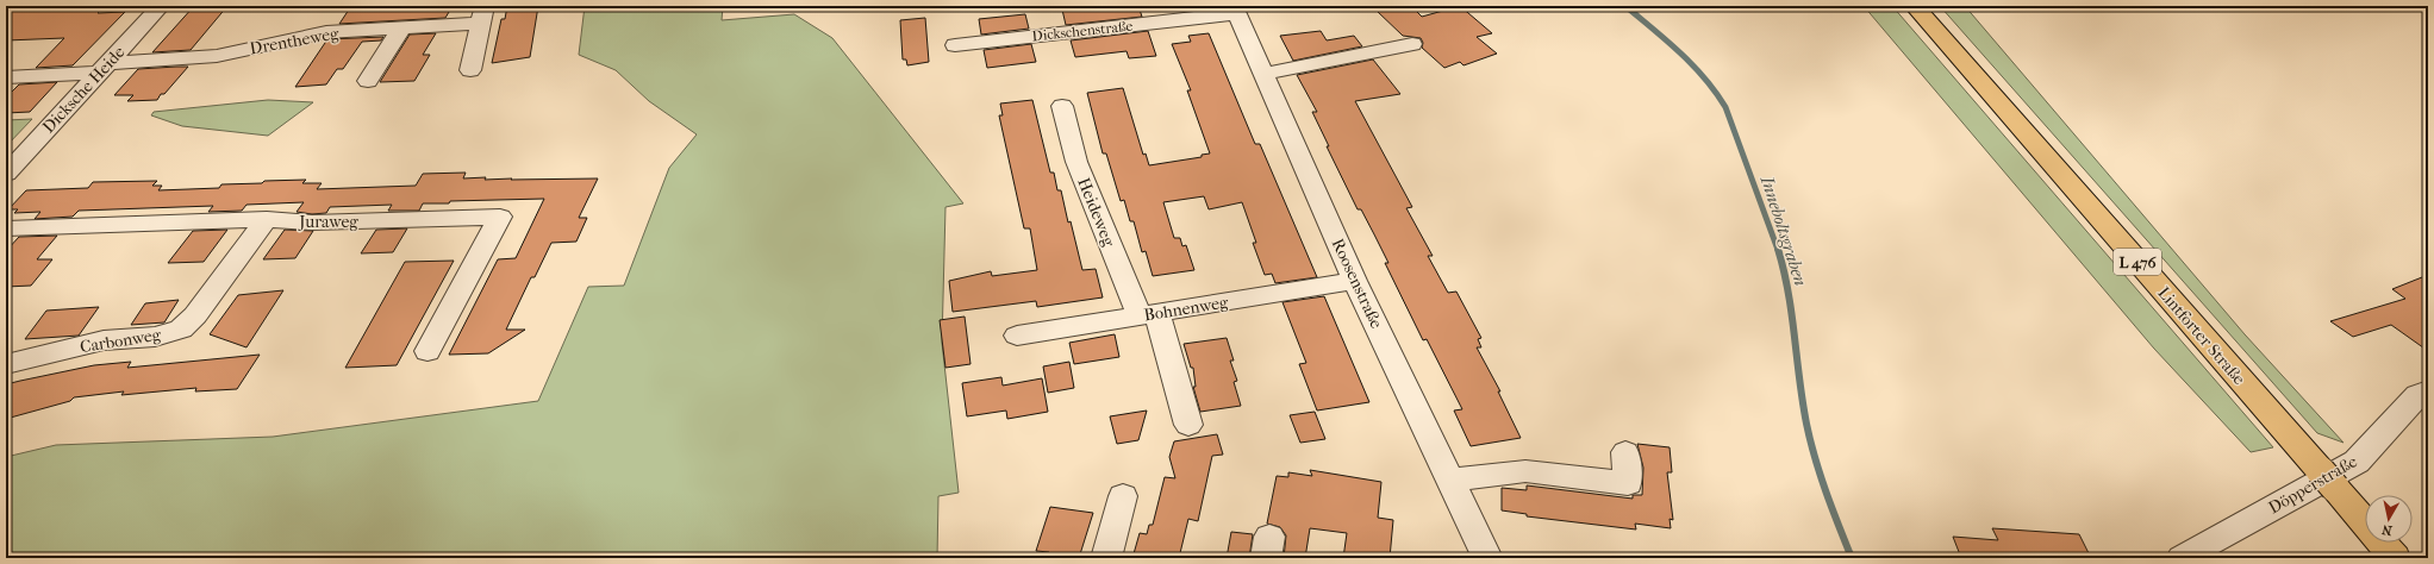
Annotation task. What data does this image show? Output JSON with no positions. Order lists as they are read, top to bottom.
{
  "streets": {
    "main road": ["L 476", "Lintforter Straße"],
    "street": [
      "Dickschenstraße",
      "Drentheweg",
      "Dicksche Heide",
      "Heideweg",
      "Juraweg",
      "Roosenstraße",
      "Bohnenweg",
      "Carbonweg",
      "Döpperstraße"
    ]
  },
  "crossings": [
    ["Dickschenstraße", "Roosenstraße"],
    ["Drentheweg", "Dicksche Heide"],
    ["Heideweg", "Bohnenweg"],
    ["Juraweg", "Carbonweg"],
    ["Roosenstraße", "Bohnenweg"]
  ],
  "water": ["Inneboltsgraben"],
  "north": "bottom"
}
